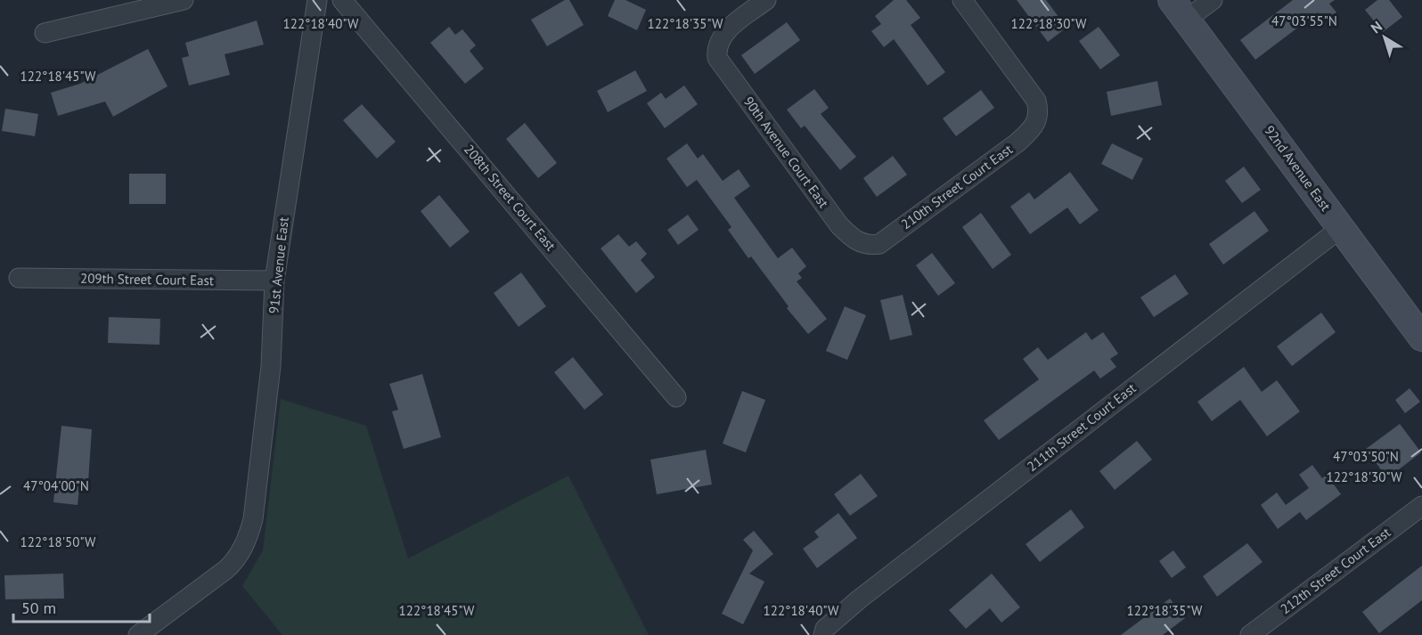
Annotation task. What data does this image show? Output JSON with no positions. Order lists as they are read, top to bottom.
{
  "streets": {
    "street": [
      "90th Avenue Court East",
      "92nd Avenue East",
      "210th Street Court East",
      "208th Street Court East",
      "91st Avenue East",
      "209th Street Court East",
      "211th Street Court East",
      "212th Street Court East"
    ]
  },
  "crossings": [
    ["90th Avenue Court East", "210th Street Court East"],
    ["92nd Avenue East", "211th Street Court East"],
    ["91st Avenue East", "209th Street Court East"]
  ],
  "scale_bar": "50 m",
  "north": "top left",
  "coordinates": [
    "47°03'55\"N",
    "122°18'40\"W",
    "122°18'35\"W",
    "122°18'30\"W",
    "122°18'45\"W",
    "47°03'50\"N",
    "47°04'00\"N",
    "122°18'50\"W"
  ]
}
